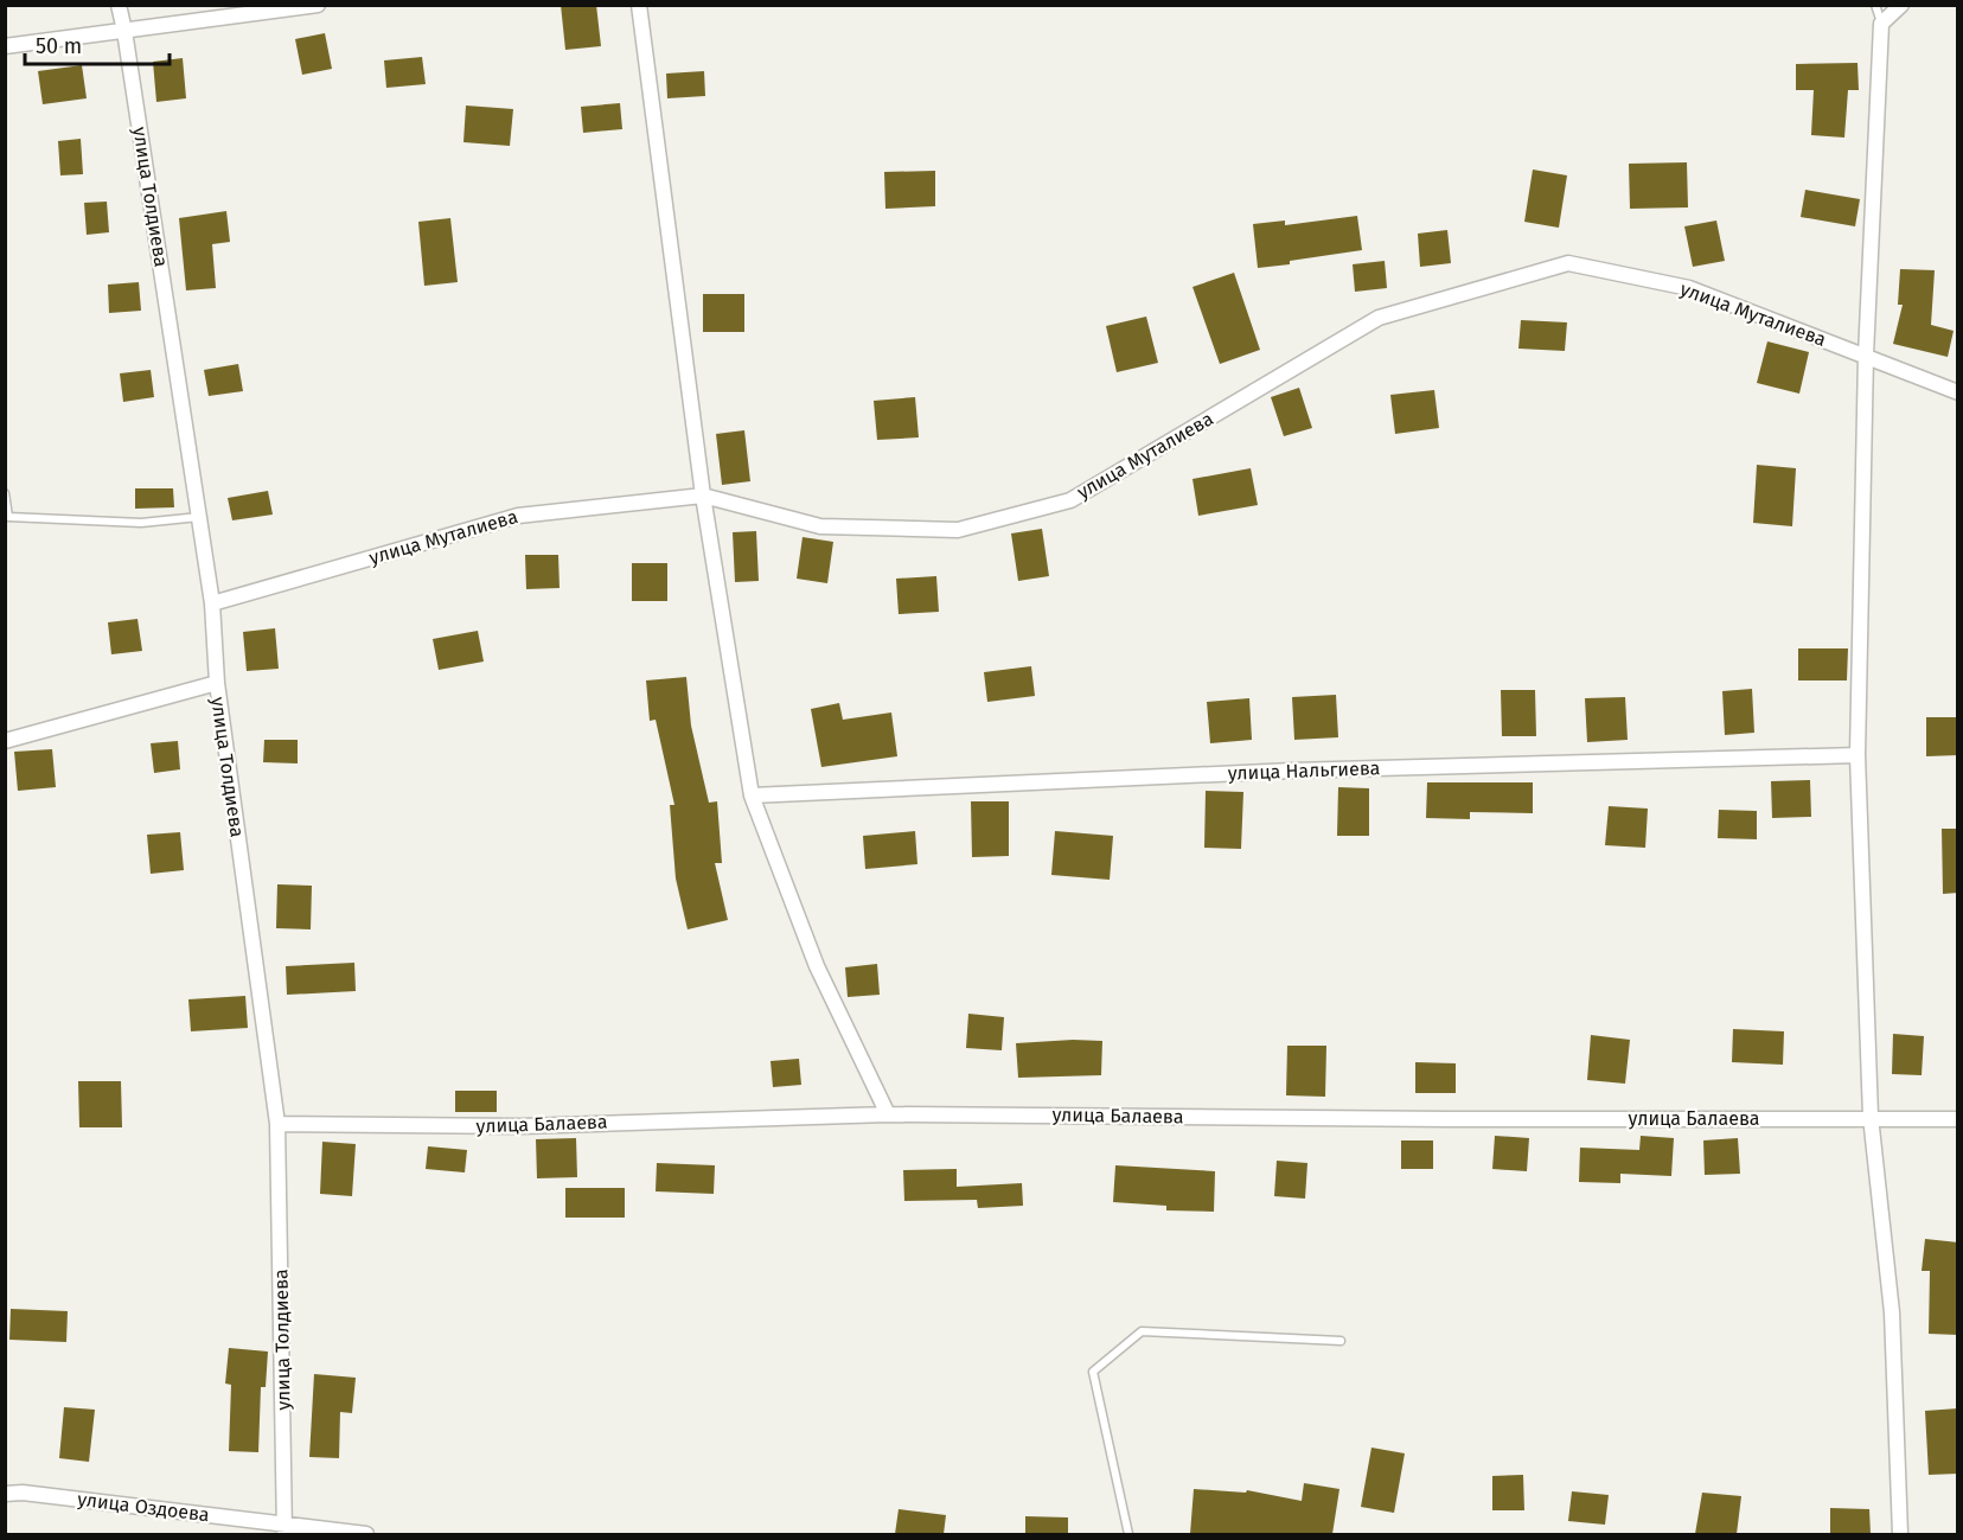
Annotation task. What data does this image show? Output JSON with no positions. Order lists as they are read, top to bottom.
{
  "streets": {
    "street": [
      "улица Толдиева",
      "улица Муталиева",
      "улица Нальгиева",
      "улица Балаева",
      "улица Оздоева"
    ]
  },
  "crossings": [
    ["улица Толдиева", "улица Муталиева"],
    ["улица Толдиева", "улица Балаева"],
    ["улица Толдиева", "улица Оздоева"]
  ],
  "scale_bar": "50 m"
}
